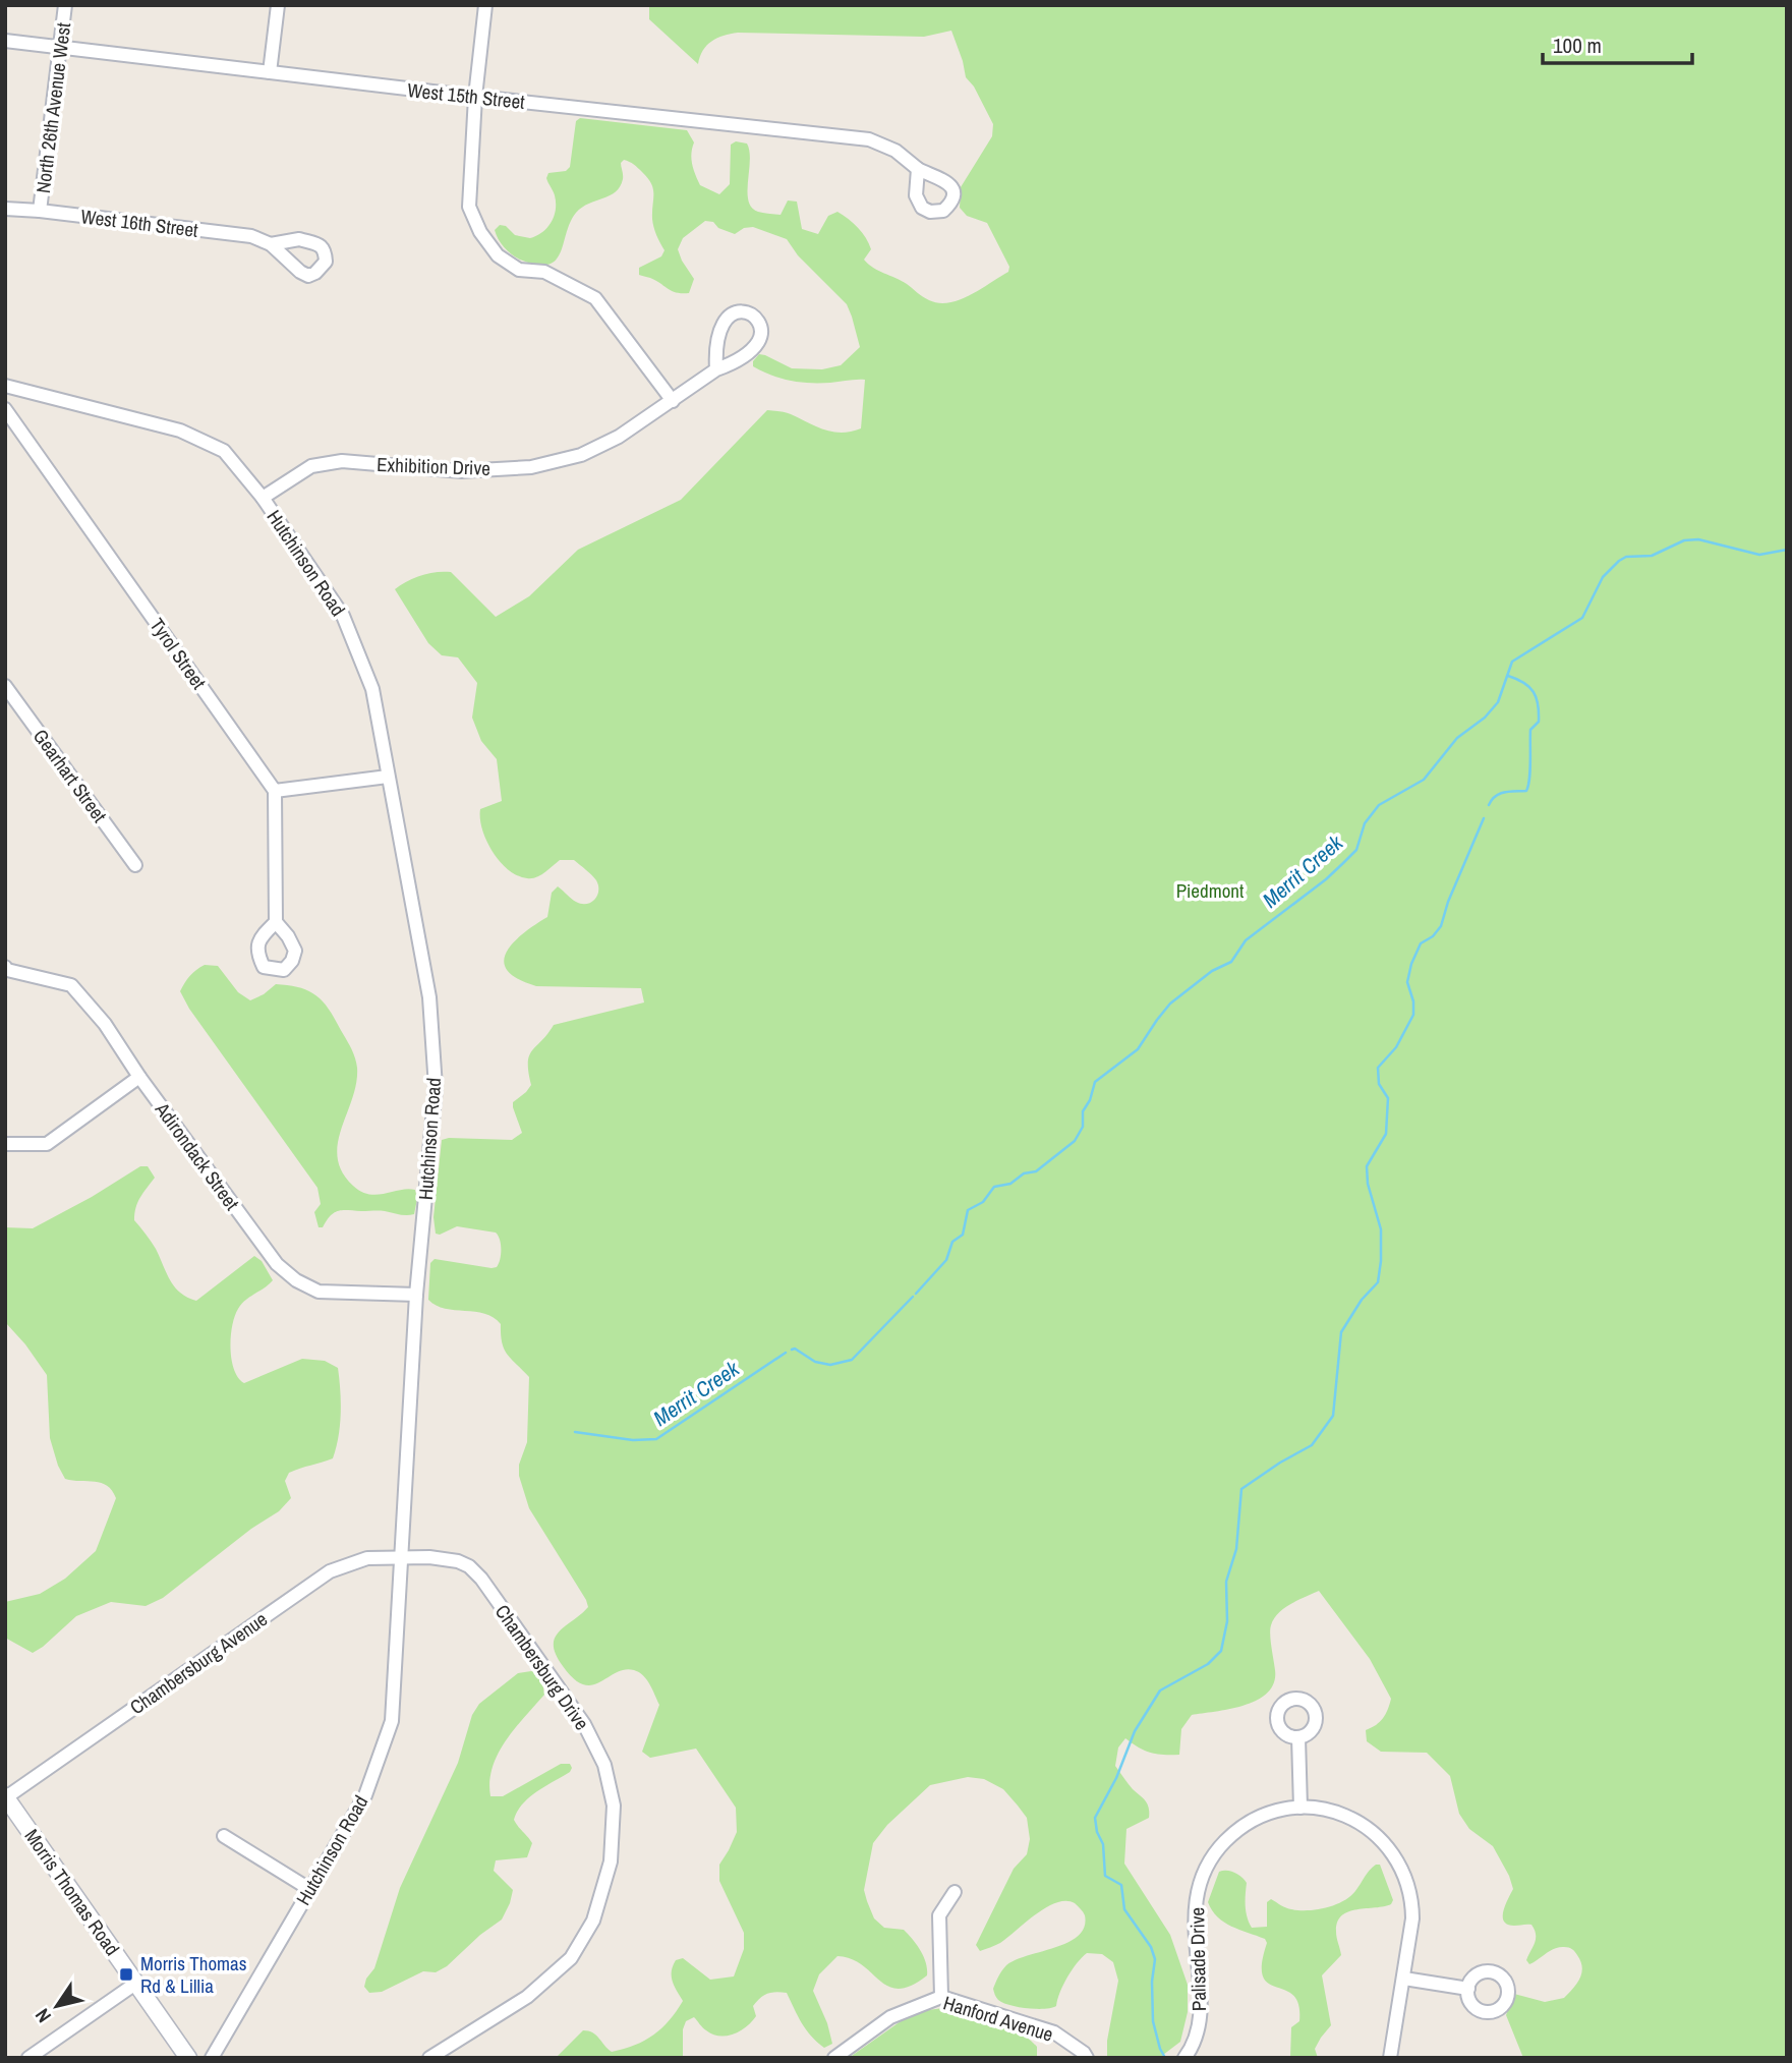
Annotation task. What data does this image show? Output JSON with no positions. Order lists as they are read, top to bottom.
{
  "streets": {
    "main road": ["Morris Thomas Road"],
    "street": [
      "West 15th Street",
      "North 26th Avenue West",
      "West 16th Street",
      "Exhibition Drive",
      "Hutchinson Road",
      "Tyrol Street",
      "Gearhart Street",
      "Adirondack Street",
      "Chambersburg Avenue",
      "Chambersburg Drive",
      "Palisade Drive",
      "Hanford Avenue"
    ]
  },
  "crossings": [
    ["West 15th Street", "North 26th Avenue West"],
    ["North 26th Avenue West", "West 16th Street"],
    ["Exhibition Drive", "Hutchinson Road"],
    ["Hutchinson Road", "Adirondack Street"],
    ["Hutchinson Road", "Chambersburg Avenue"],
    ["Hutchinson Road", "Chambersburg Drive"],
    ["Chambersburg Avenue", "Chambersburg Drive"],
    ["Chambersburg Avenue", "Morris Thomas Road"]
  ],
  "water": ["Merrit Creek"],
  "parks": ["Piedmont"],
  "places": {
    "transit": ["Morris Thomas Rd & Lillia"]
  },
  "scale_bar": "100 m",
  "north": "bottom left"
}
